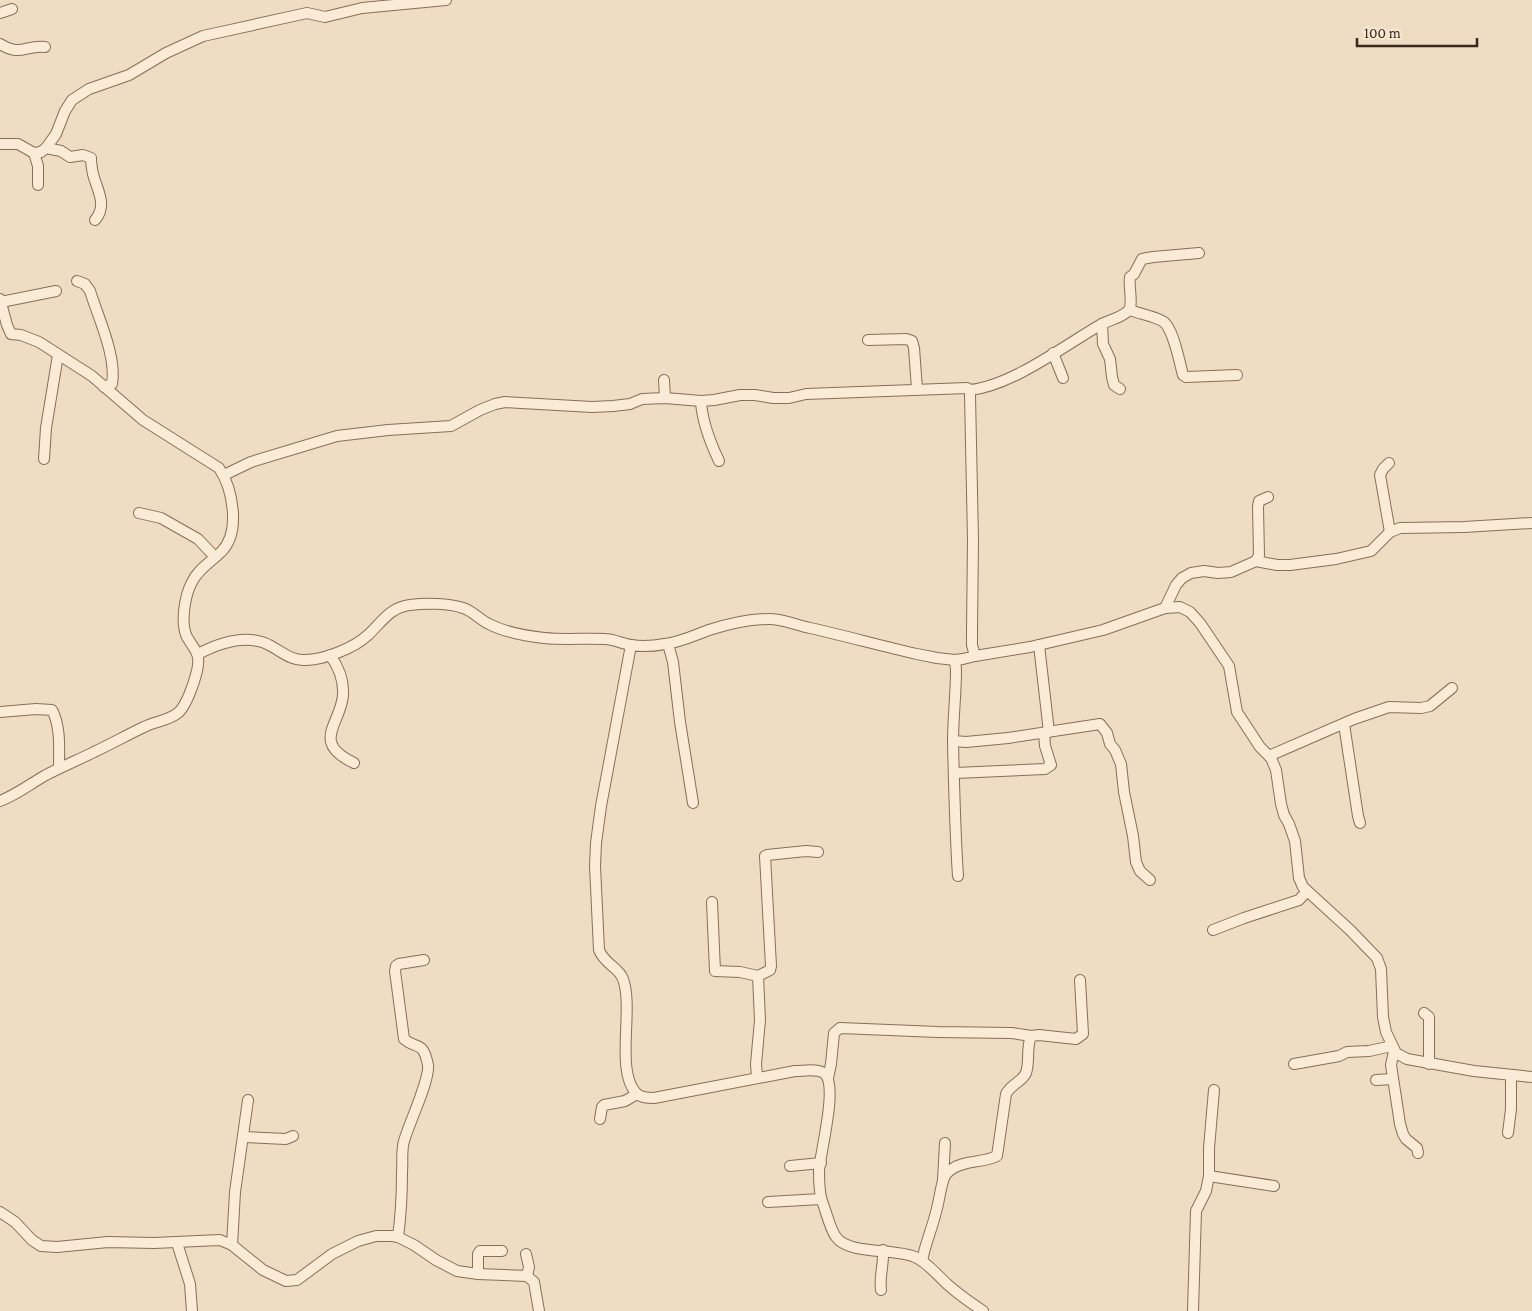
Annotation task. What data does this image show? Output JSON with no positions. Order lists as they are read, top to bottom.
{
  "scale_bar": "100 m"
}
